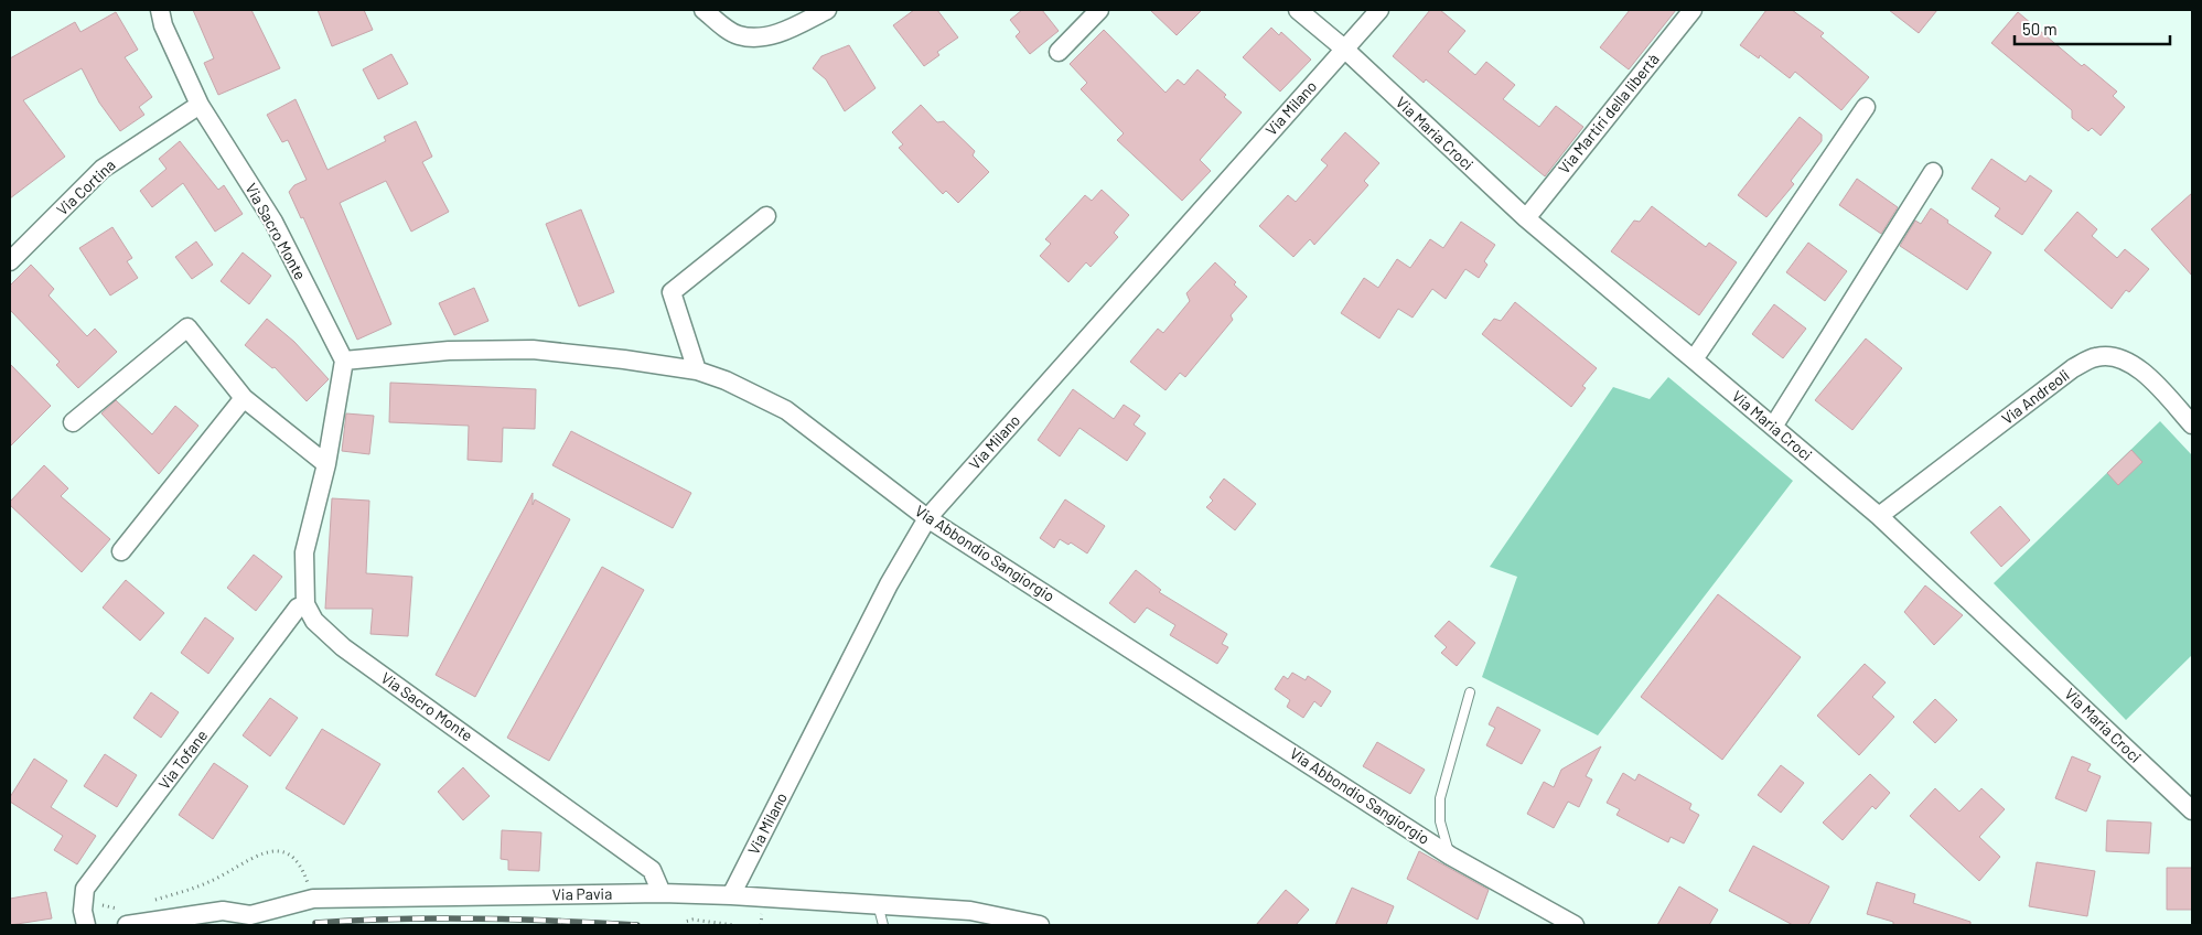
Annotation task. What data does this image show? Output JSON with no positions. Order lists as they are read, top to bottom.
{
  "streets": {
    "street": [
      "Via Milano",
      "Via Martiri della libertà",
      "Via Maria Croci",
      "Via Cortina",
      "Via Sacro Monte",
      "Via Andreoli",
      "Via Abbondio Sangiorgio",
      "Via Tofane",
      "Via Pavia"
    ]
  },
  "crossings": [
    ["Via Milano", "Via Maria Croci"],
    ["Via Milano", "Via Abbondio Sangiorgio"],
    ["Via Milano", "Via Pavia"],
    ["Via Martiri della libertà", "Via Maria Croci"],
    ["Via Maria Croci", "Via Andreoli"],
    ["Via Cortina", "Via Sacro Monte"],
    ["Via Sacro Monte", "Via Abbondio Sangiorgio"],
    ["Via Sacro Monte", "Via Tofane"],
    ["Via Sacro Monte", "Via Pavia"]
  ],
  "scale_bar": "50 m"
}
